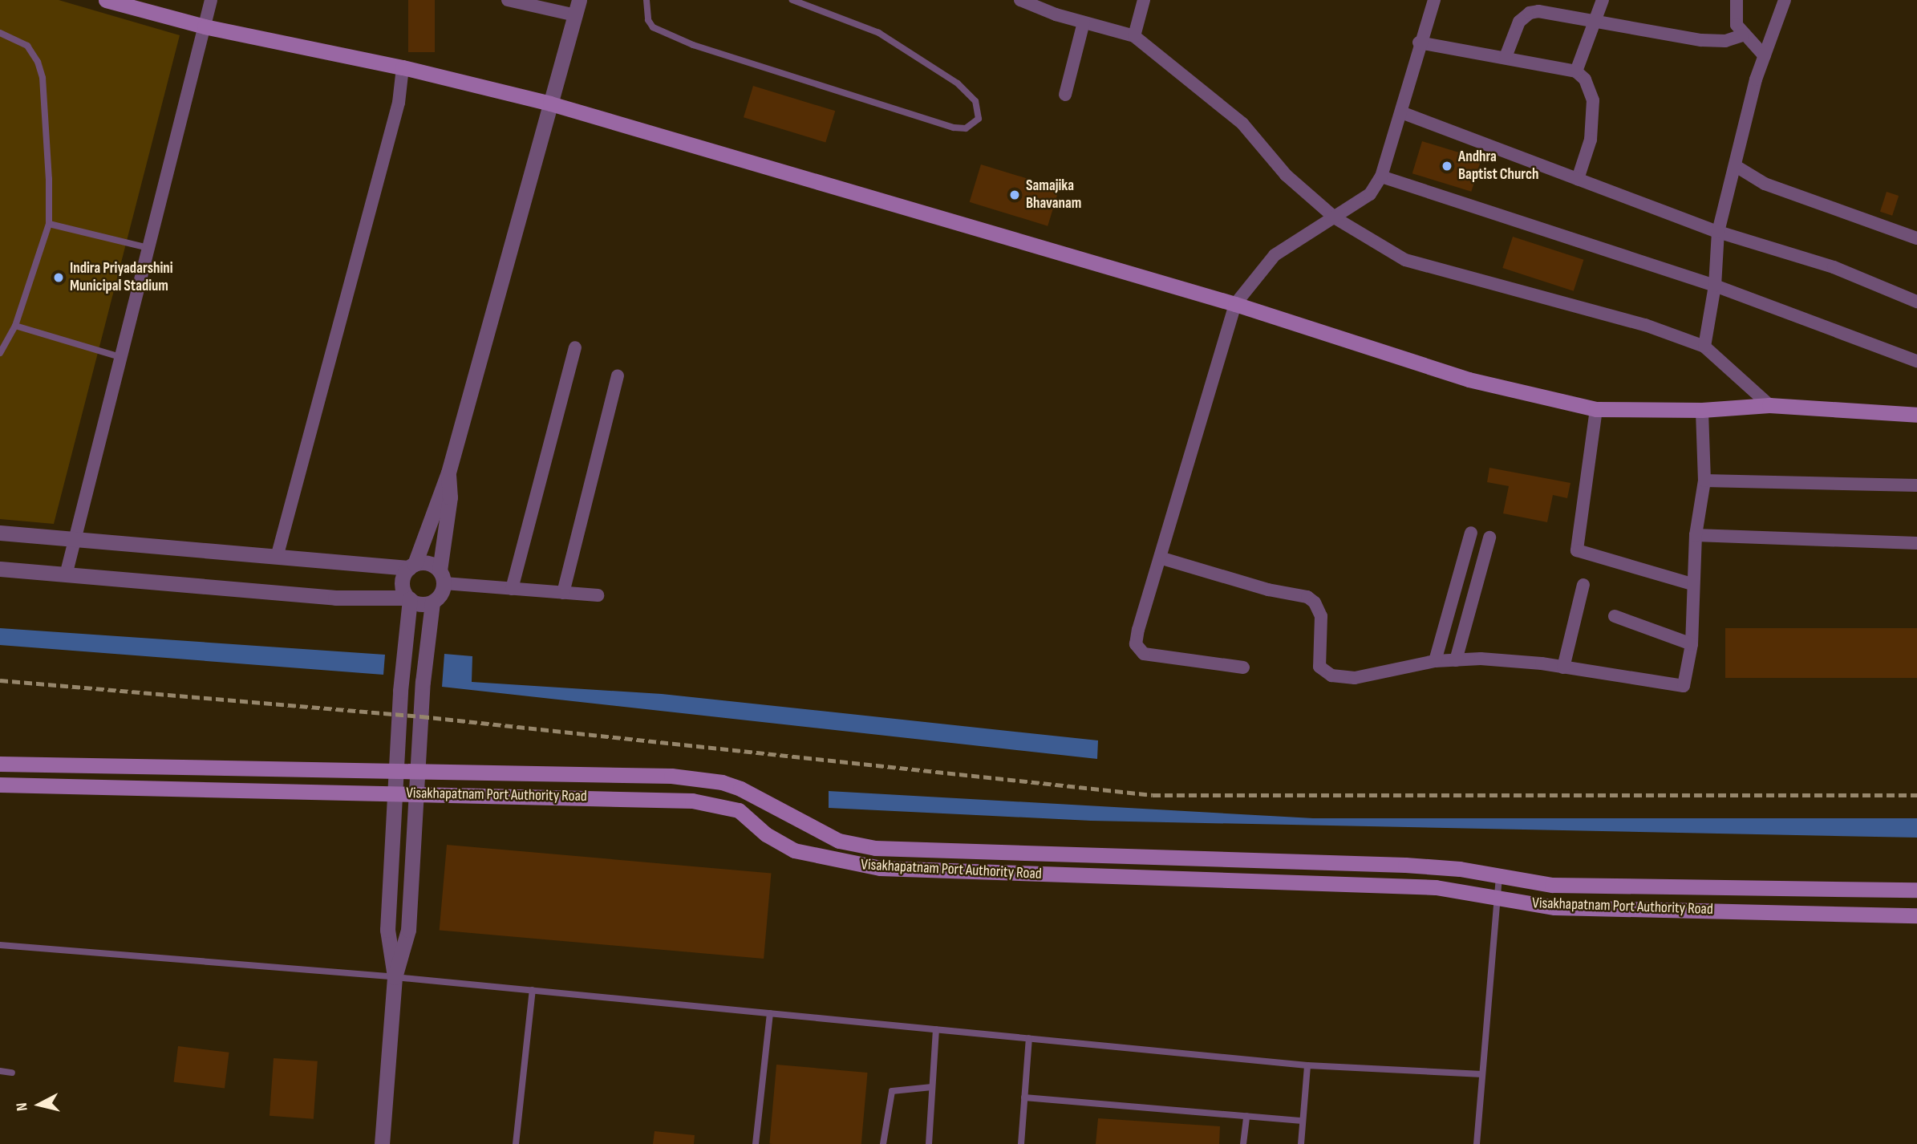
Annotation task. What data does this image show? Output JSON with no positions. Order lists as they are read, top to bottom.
{
  "streets": {
    "main road": ["Visakhapatnam Port Authority Road"]
  },
  "places": ["Andhra Baptist Church", "Samajika Bhavanam", "Indira Priyadarshini Municipal Stadium"],
  "north": "left"
}
